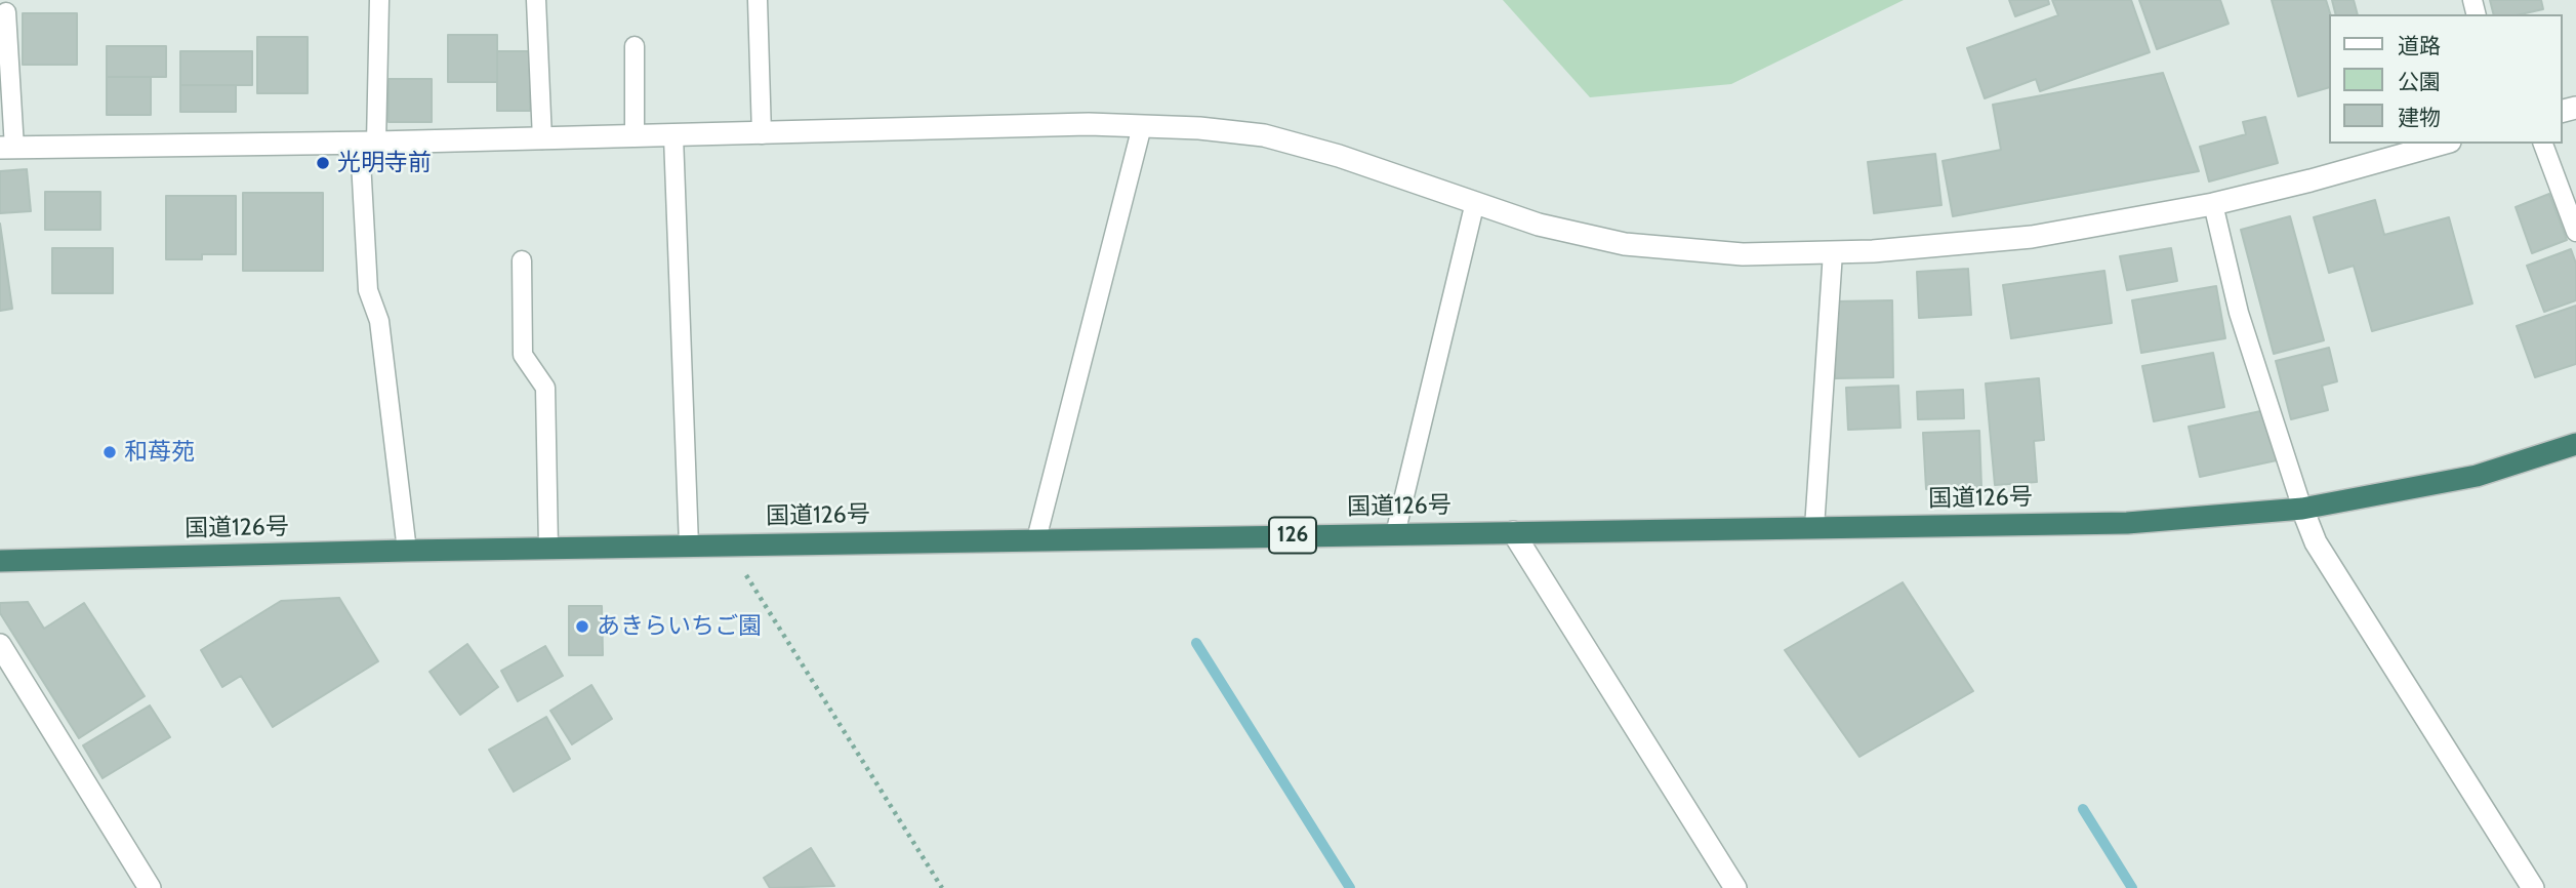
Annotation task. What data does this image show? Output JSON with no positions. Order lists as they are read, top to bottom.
{
  "streets": {
    "highway": ["国道126号", "126"]
  },
  "places": ["光明寺前", "和苺苑", "あきらいちご園"],
  "legend": ["道路", "公園", "建物"]
}
